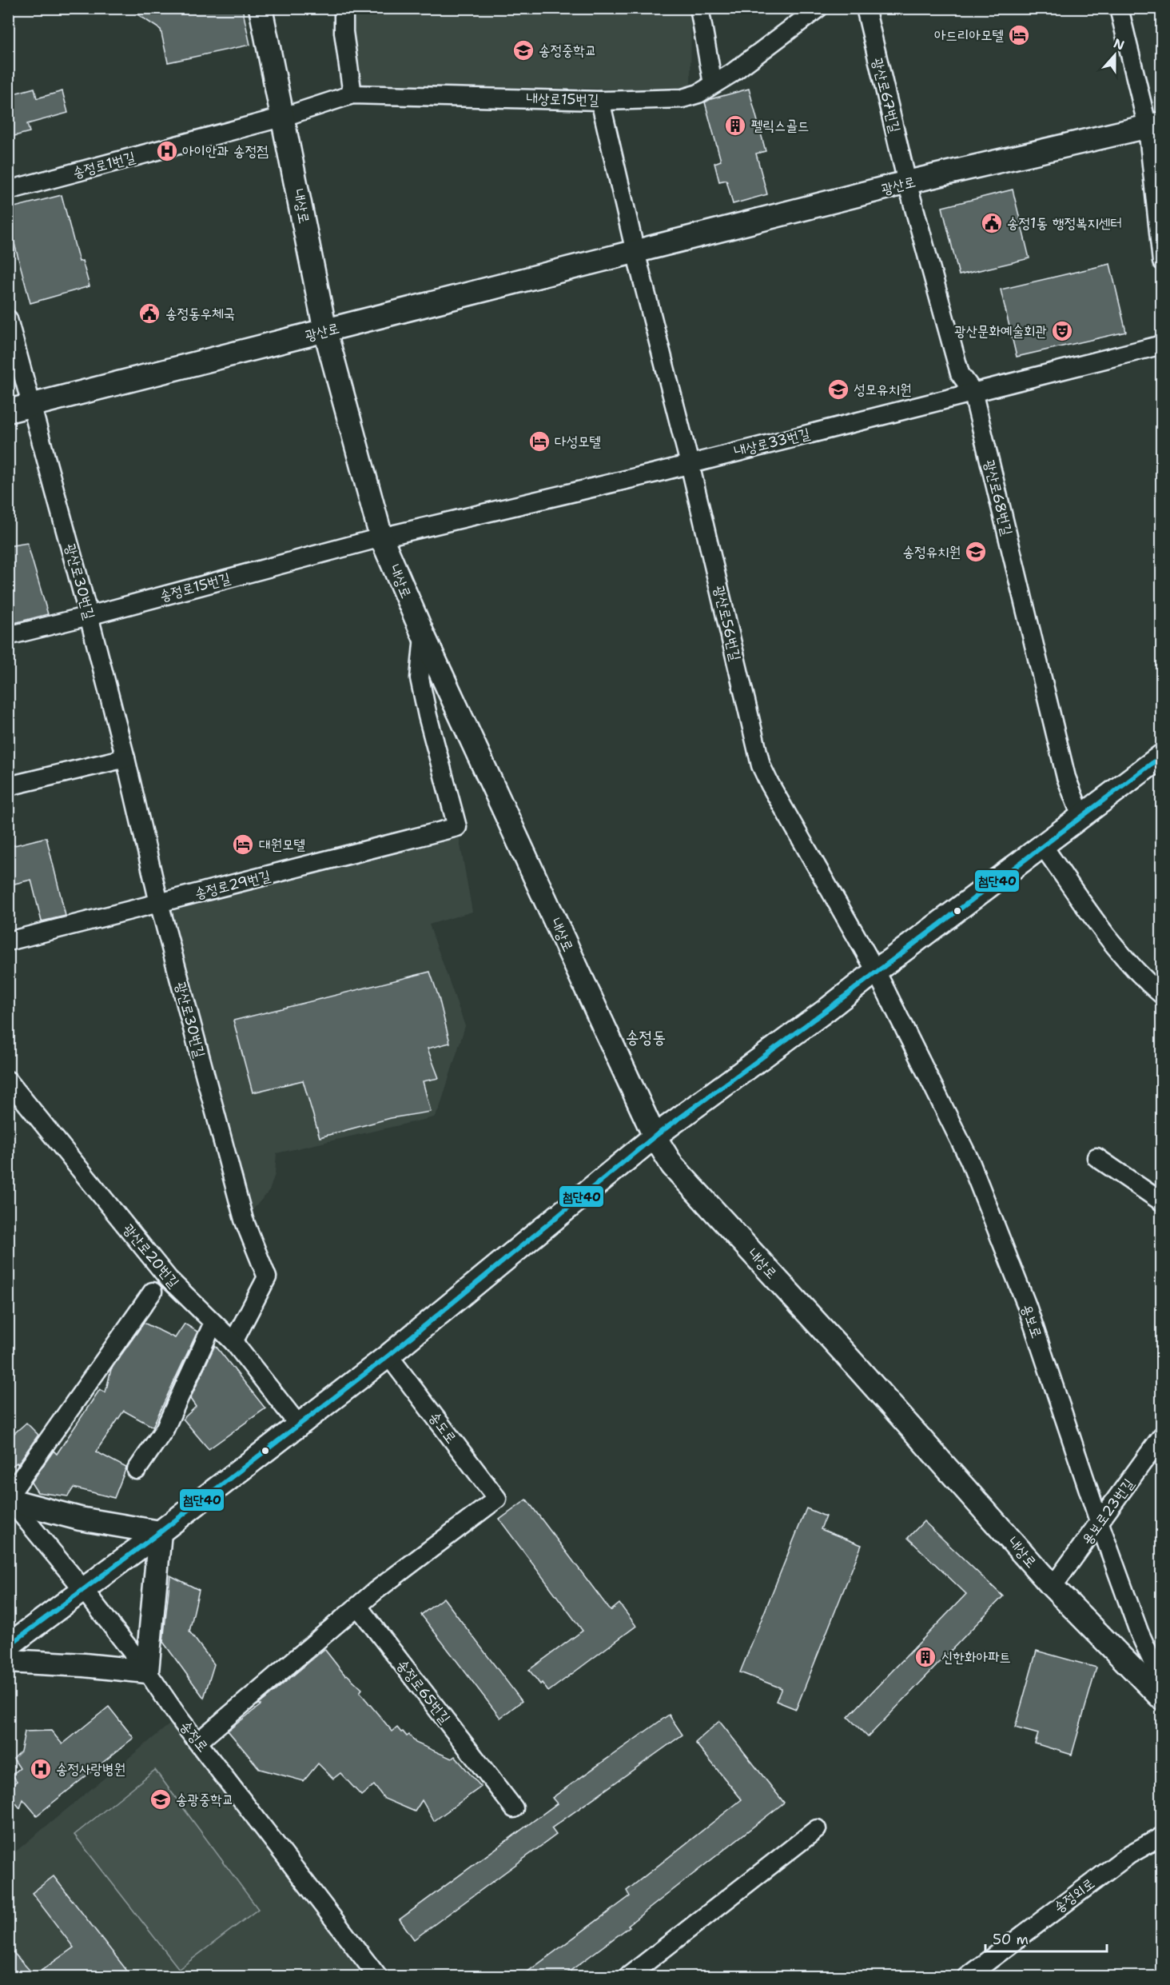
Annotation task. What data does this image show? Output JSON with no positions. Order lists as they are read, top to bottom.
{
  "streets": {
    "main road": ["광산로", "내상로"],
    "street": [
      "광산로67번길",
      "내상로15번길",
      "송정로1번길",
      "내상로33번길",
      "광산로68번길",
      "광산로30번길",
      "송정로15번길",
      "광산로56번길",
      "송정로29번길",
      "광산로20번길",
      "용보로",
      "송도로",
      "용보로23번길",
      "송정로65번길",
      "송정로",
      "송정외로"
    ]
  },
  "crossings": [
    ["광산로67번길", "광산로"],
    ["광산로67번길", "광산로68번길"],
    ["내상로15번길", "송정로1번길"],
    ["내상로15번길", "내상로"],
    ["송정로1번길", "내상로"],
    ["광산로", "내상로"],
    ["광산로", "광산로68번길"],
    ["광산로", "광산로30번길"],
    ["광산로", "광산로56번길"],
    ["내상로", "내상로33번길"],
    ["내상로", "송정로15번길"],
    ["내상로", "송정로29번길"],
    ["내상로", "용보로23번길"],
    ["내상로33번길", "광산로68번길"],
    ["내상로33번길", "송정로15번길"],
    ["내상로33번길", "광산로56번길"],
    ["광산로30번길", "송정로15번길"],
    ["광산로30번길", "송정로29번길"],
    ["광산로30번길", "광산로20번길"],
    ["광산로56번길", "용보로"],
    ["용보로", "용보로23번길"],
    ["송도로", "송정로65번길"]
  ],
  "districts": ["송정동"],
  "places": {
    "hotel": ["아드리아모텔", "다성모텔", "대원모텔"],
    "school or university": [
      "송정중학교",
      "성모유치원",
      "송정유치원",
      "송광중학교"
    ],
    "building": ["펠릭스골드", "신한화아파트"],
    "hospital": ["아이안과 송정점", "송정사랑병원"],
    "public building": ["송정1동 행정복지센터", "송정동우체국"],
    "theatre": ["광산문화예술회관"]
  },
  "lines": ["transit line 첨단40"],
  "scale_bar": "50 m",
  "north": "top"
}
